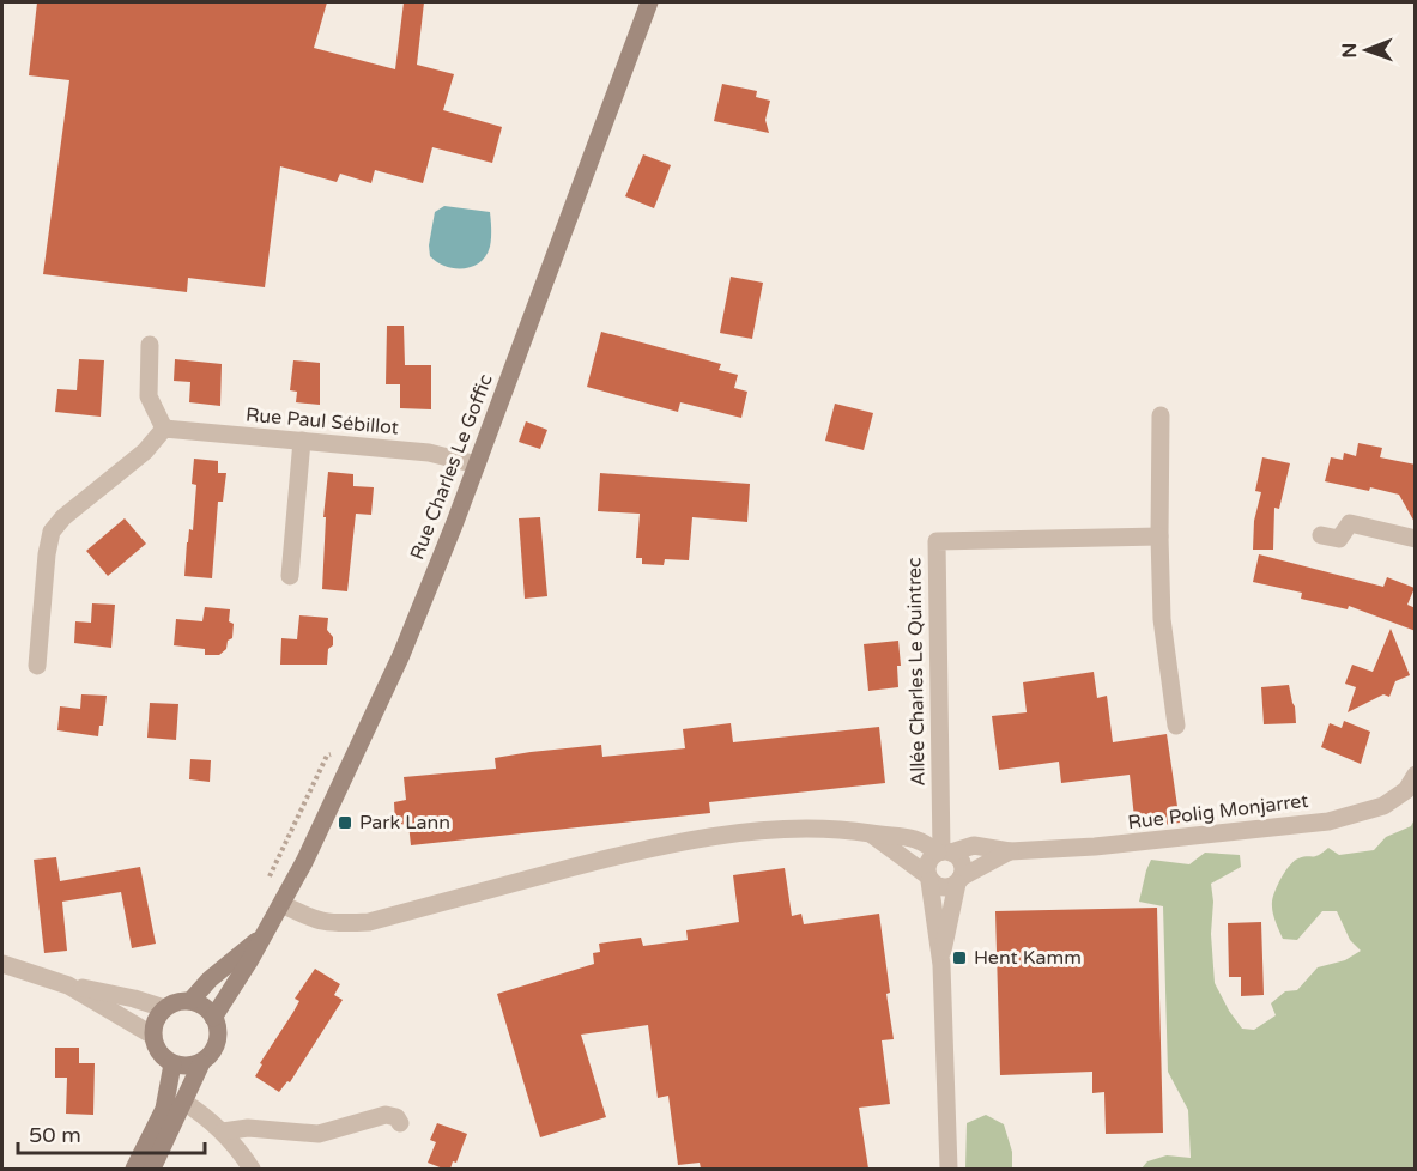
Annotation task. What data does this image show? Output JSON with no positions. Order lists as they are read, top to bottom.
{
  "streets": {
    "street": [
      "Rue Paul Sébillot",
      "Rue Charles Le Goffic",
      "Allée Charles Le Quintrec",
      "Rue Polig Monjarret"
    ]
  },
  "crossings": [
    ["Rue Paul Sébillot", "Rue Charles Le Goffic"],
    ["Allée Charles Le Quintrec", "Rue Polig Monjarret"]
  ],
  "places": {
    "transit": ["Park Lann", "Hent Kamm"]
  },
  "scale_bar": "50 m",
  "north": "left"
}
